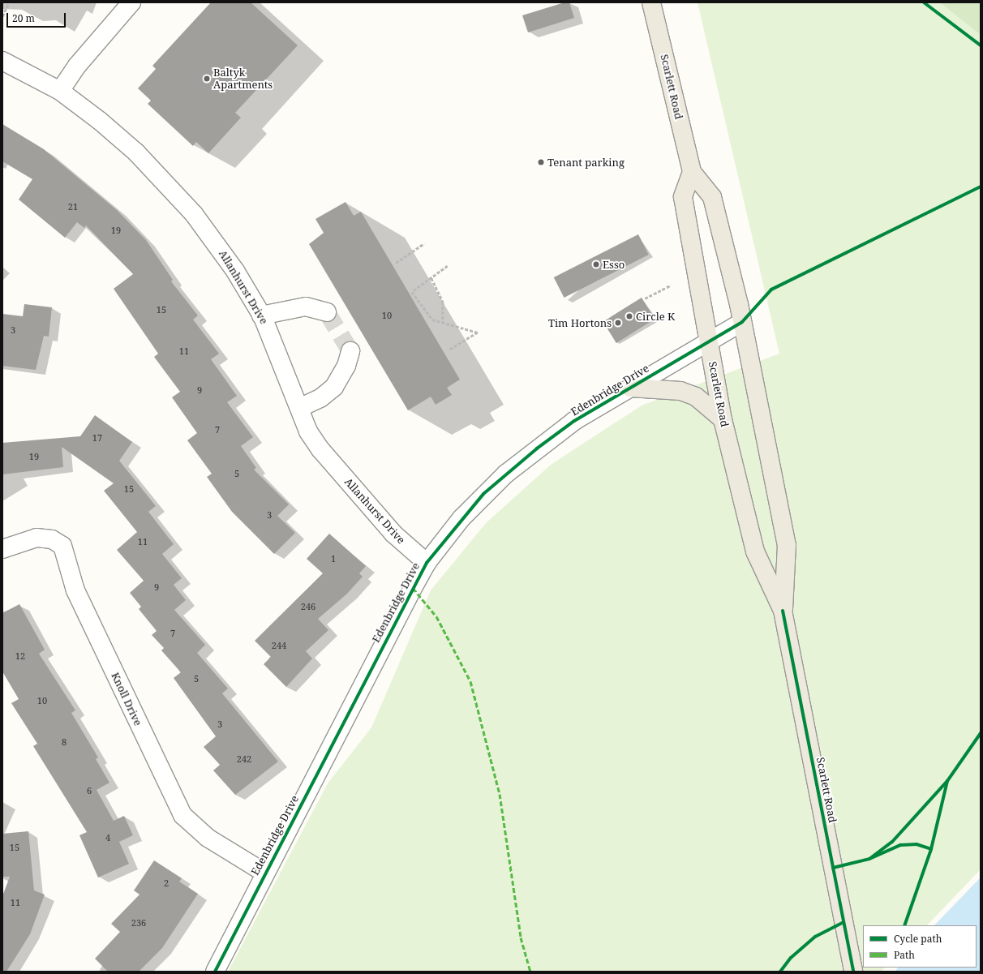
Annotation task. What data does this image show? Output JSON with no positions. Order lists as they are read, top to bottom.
{
  "streets": {
    "main road": ["Scarlett Road"],
    "street": ["Allanhurst Drive", "Edenbridge Drive", "Knoll Drive"]
  },
  "crossings": [
    ["Scarlett Road", "Edenbridge Drive"],
    ["Allanhurst Drive", "Edenbridge Drive"],
    ["Edenbridge Drive", "Knoll Drive"]
  ],
  "places": [
    "Baltyk Apartments",
    "Tenant parking",
    "Esso",
    "Circle K",
    "Tim Hortons"
  ],
  "house_numbers": [
    "21",
    "19",
    "15",
    "10",
    "3",
    "11",
    "9",
    "7",
    "17",
    "19",
    "5",
    "15",
    "3",
    "11",
    "1",
    "9",
    "246",
    "7",
    "244",
    "12",
    "5",
    "10",
    "3",
    "8",
    "242",
    "6",
    "4",
    "15",
    "2",
    "11",
    "236"
  ],
  "legend": ["Cycle path", "Path"],
  "scale_bar": "20 m"
}
